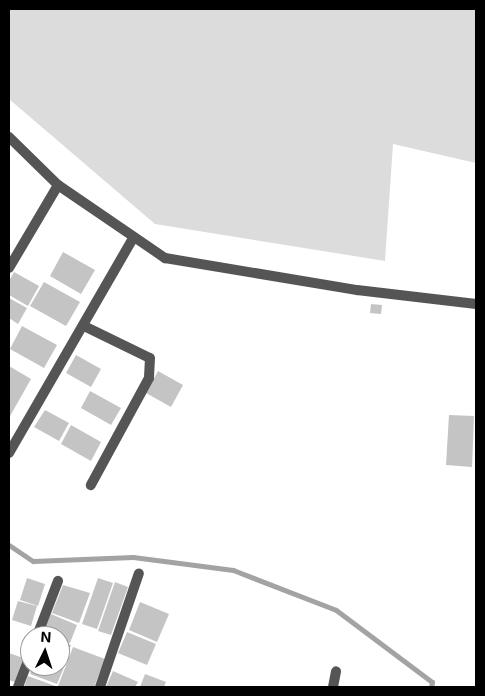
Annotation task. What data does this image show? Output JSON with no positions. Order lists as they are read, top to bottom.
{
  "north": "top"
}
